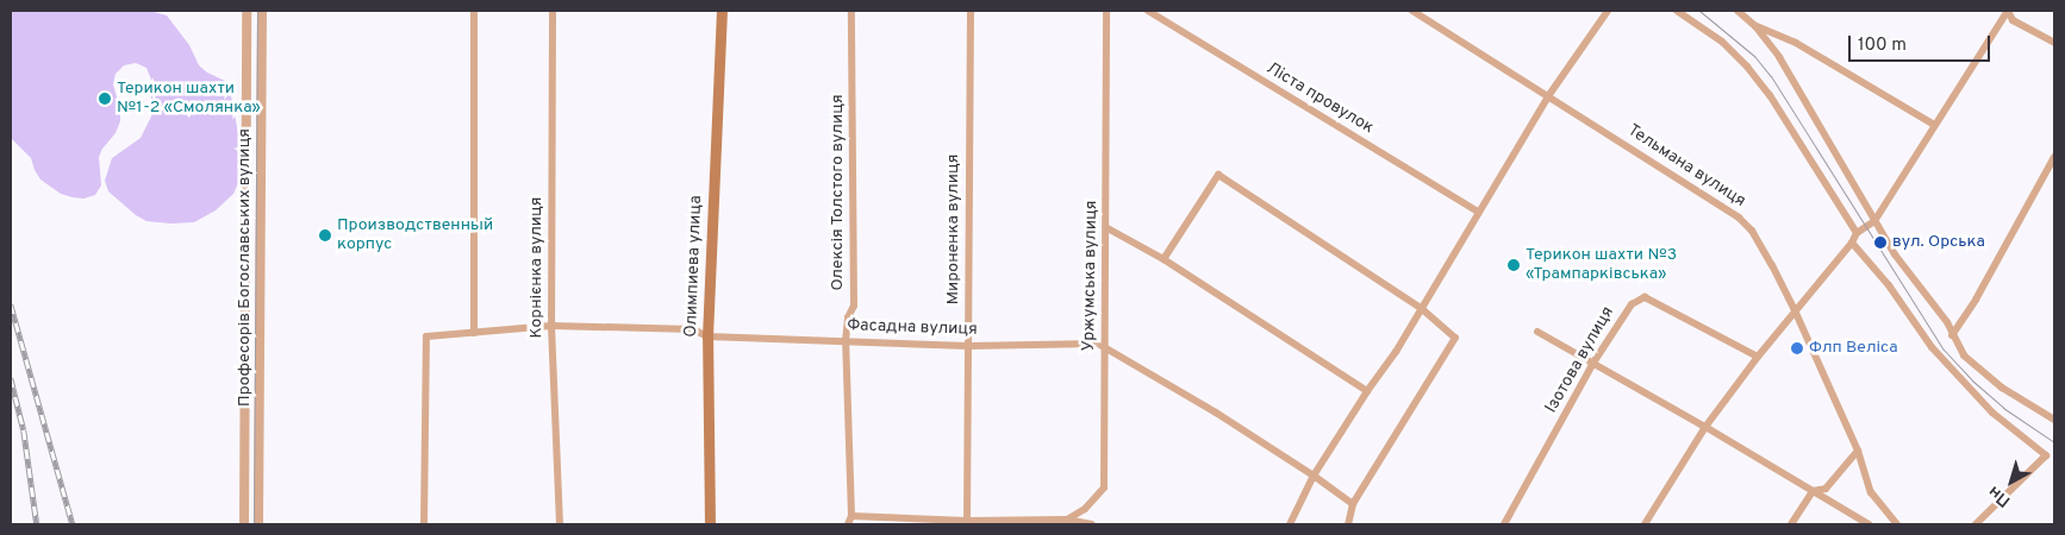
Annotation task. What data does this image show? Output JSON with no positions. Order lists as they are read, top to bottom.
{
  "streets": {
    "main road": ["Олимпиева улица"],
    "street": [
      "Ліста провулок",
      "Тельмана вулиця",
      "Олексія Толстого вулиця",
      "Мироненка вулиця",
      "Професорів Богославських вулиця",
      "Корнієнка вулиця",
      "Уржумська вулиця",
      "Фасадна вулиця",
      "Ізотова вулиця"
    ]
  },
  "crossings": [
    ["Олексія Толстого вулиця", "Фасадна вулиця"],
    ["Мироненка вулиця", "Фасадна вулиця"],
    ["Олимпиева улица", "Фасадна вулиця"],
    ["Корнієнка вулиця", "Фасадна вулиця"],
    ["Уржумська вулиця", "Фасадна вулиця"]
  ],
  "places": [
    "Терикон шахти №1-2 «Смолянка»",
    "Производственный корпус",
    "вул. Орська",
    "Терикон шахти №3 «Трампарківська»",
    "Флп Веліса"
  ],
  "scale_bar": "100 m",
  "north": "bottom left"
}
